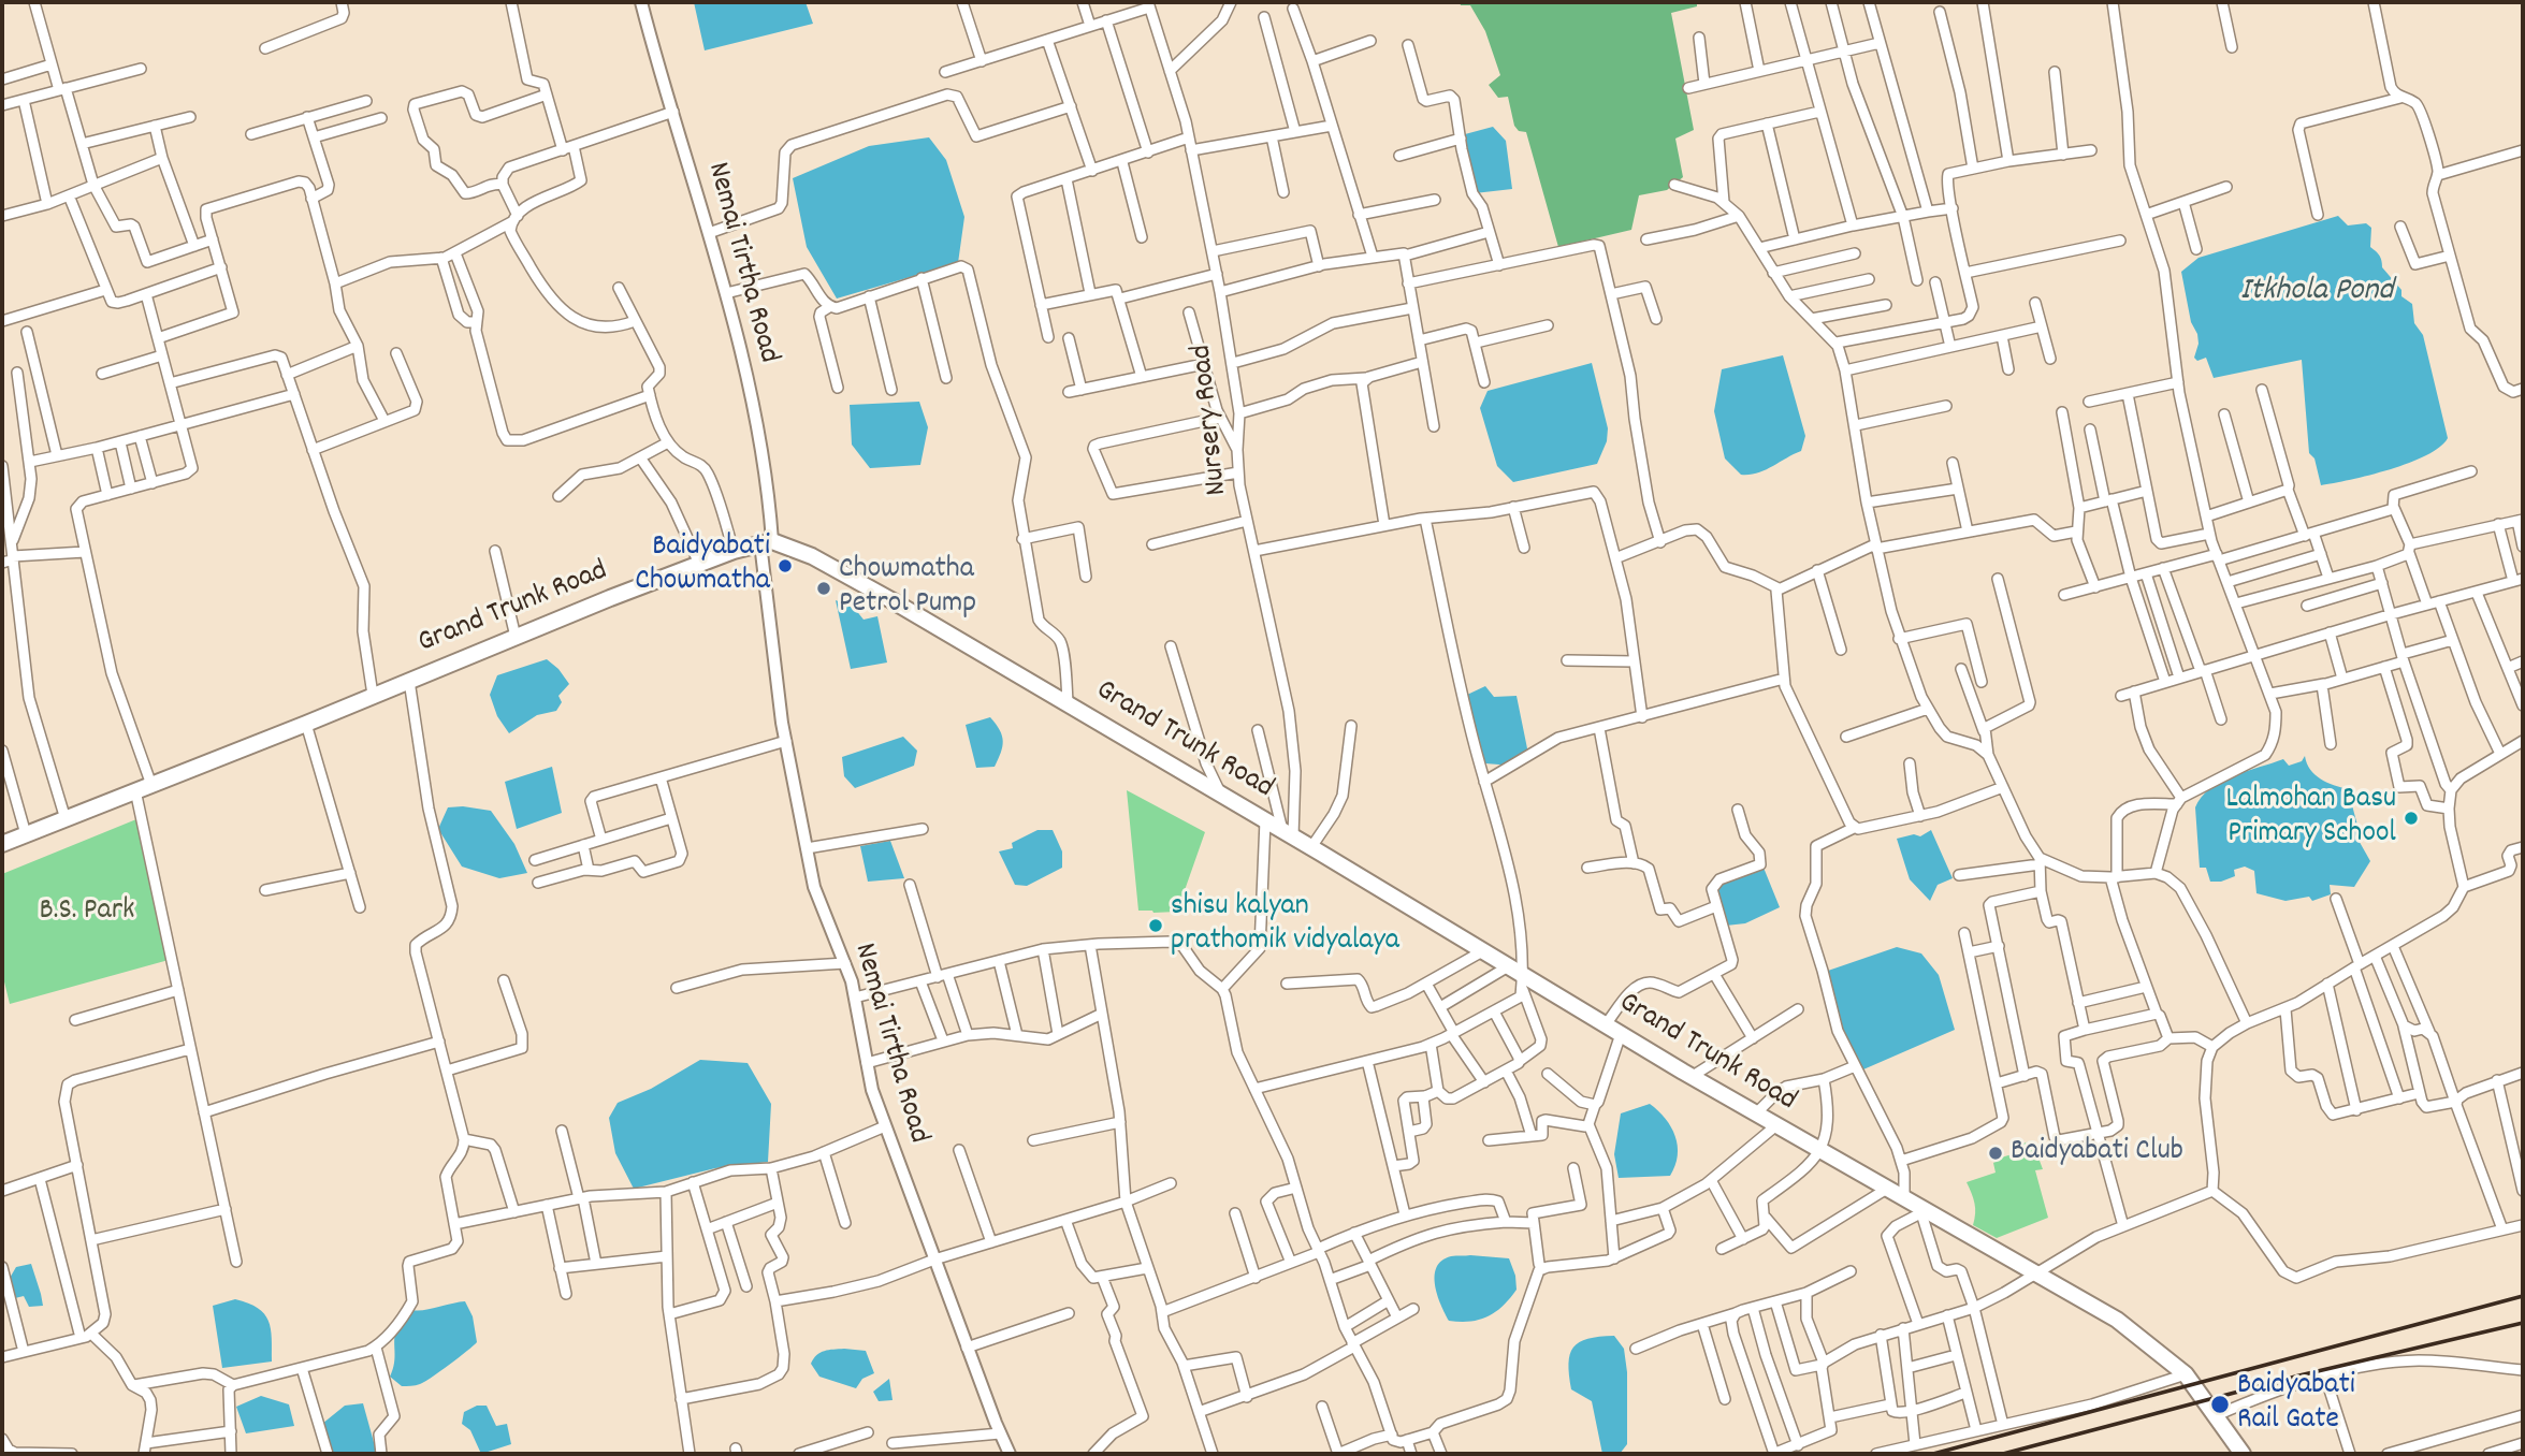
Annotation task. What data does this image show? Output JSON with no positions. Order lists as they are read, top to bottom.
{
  "streets": {
    "main road": ["Grand Trunk Road"],
    "street": ["Nemai Tirtha Road", "Nursery Road"]
  },
  "crossings": [
    ["Nemai Tirtha Road", "Grand Trunk Road"],
    ["Nursery Road", "Grand Trunk Road"]
  ],
  "water": ["Itkhola Pond"],
  "parks": ["B.S. Park"],
  "places": [
    "Baidyabati Chowmatha",
    "Chowmatha Petrol Pump",
    "Lalmohan Basu Primary School",
    "shisu kalyan prathomik vidyalaya",
    "Baidyabati Club",
    "Baidyabati Rail Gate"
  ]
}
